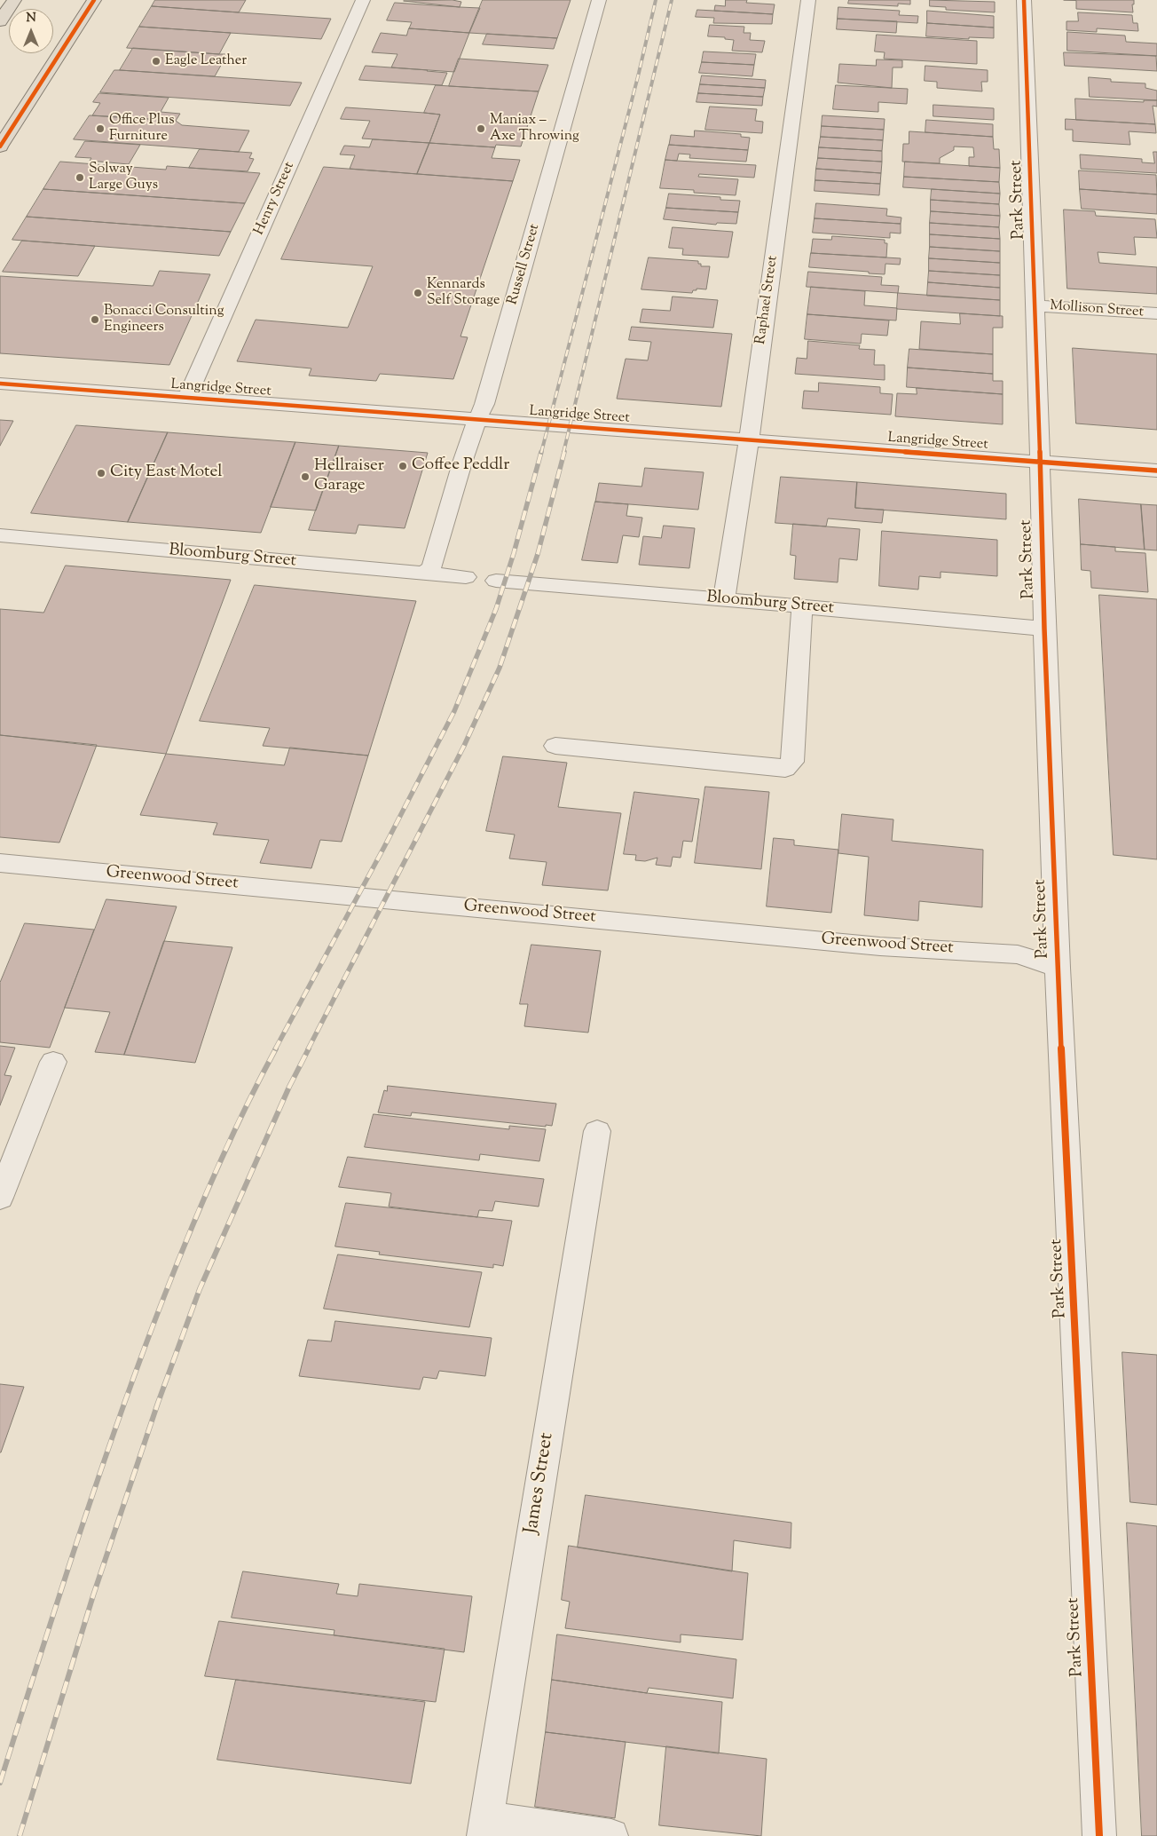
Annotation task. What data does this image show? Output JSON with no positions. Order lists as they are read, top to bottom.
{
  "streets": {
    "street": [
      "Henry Street",
      "Park Street",
      "Russell Street",
      "Raphael Street",
      "Mollison Street",
      "Langridge Street",
      "Bloomburg Street",
      "Greenwood Street",
      "James Street"
    ]
  },
  "crossings": [
    ["Henry Street", "Langridge Street"],
    ["Park Street", "Mollison Street"],
    ["Park Street", "Langridge Street"],
    ["Park Street", "Bloomburg Street"],
    ["Park Street", "Greenwood Street"],
    ["Russell Street", "Langridge Street"],
    ["Russell Street", "Bloomburg Street"],
    ["Raphael Street", "Langridge Street"],
    ["Raphael Street", "Bloomburg Street"]
  ],
  "places": [
    "Eagle Leather",
    "Office Plus Furniture",
    "Maniax – Axe Throwing",
    "Solway Large Guys",
    "Kennards Self Storage",
    "Bonacci Consulting Engineers",
    "Coffee Peddlr",
    "City East Motel",
    "Hellraiser Garage"
  ],
  "north": "top"
}
